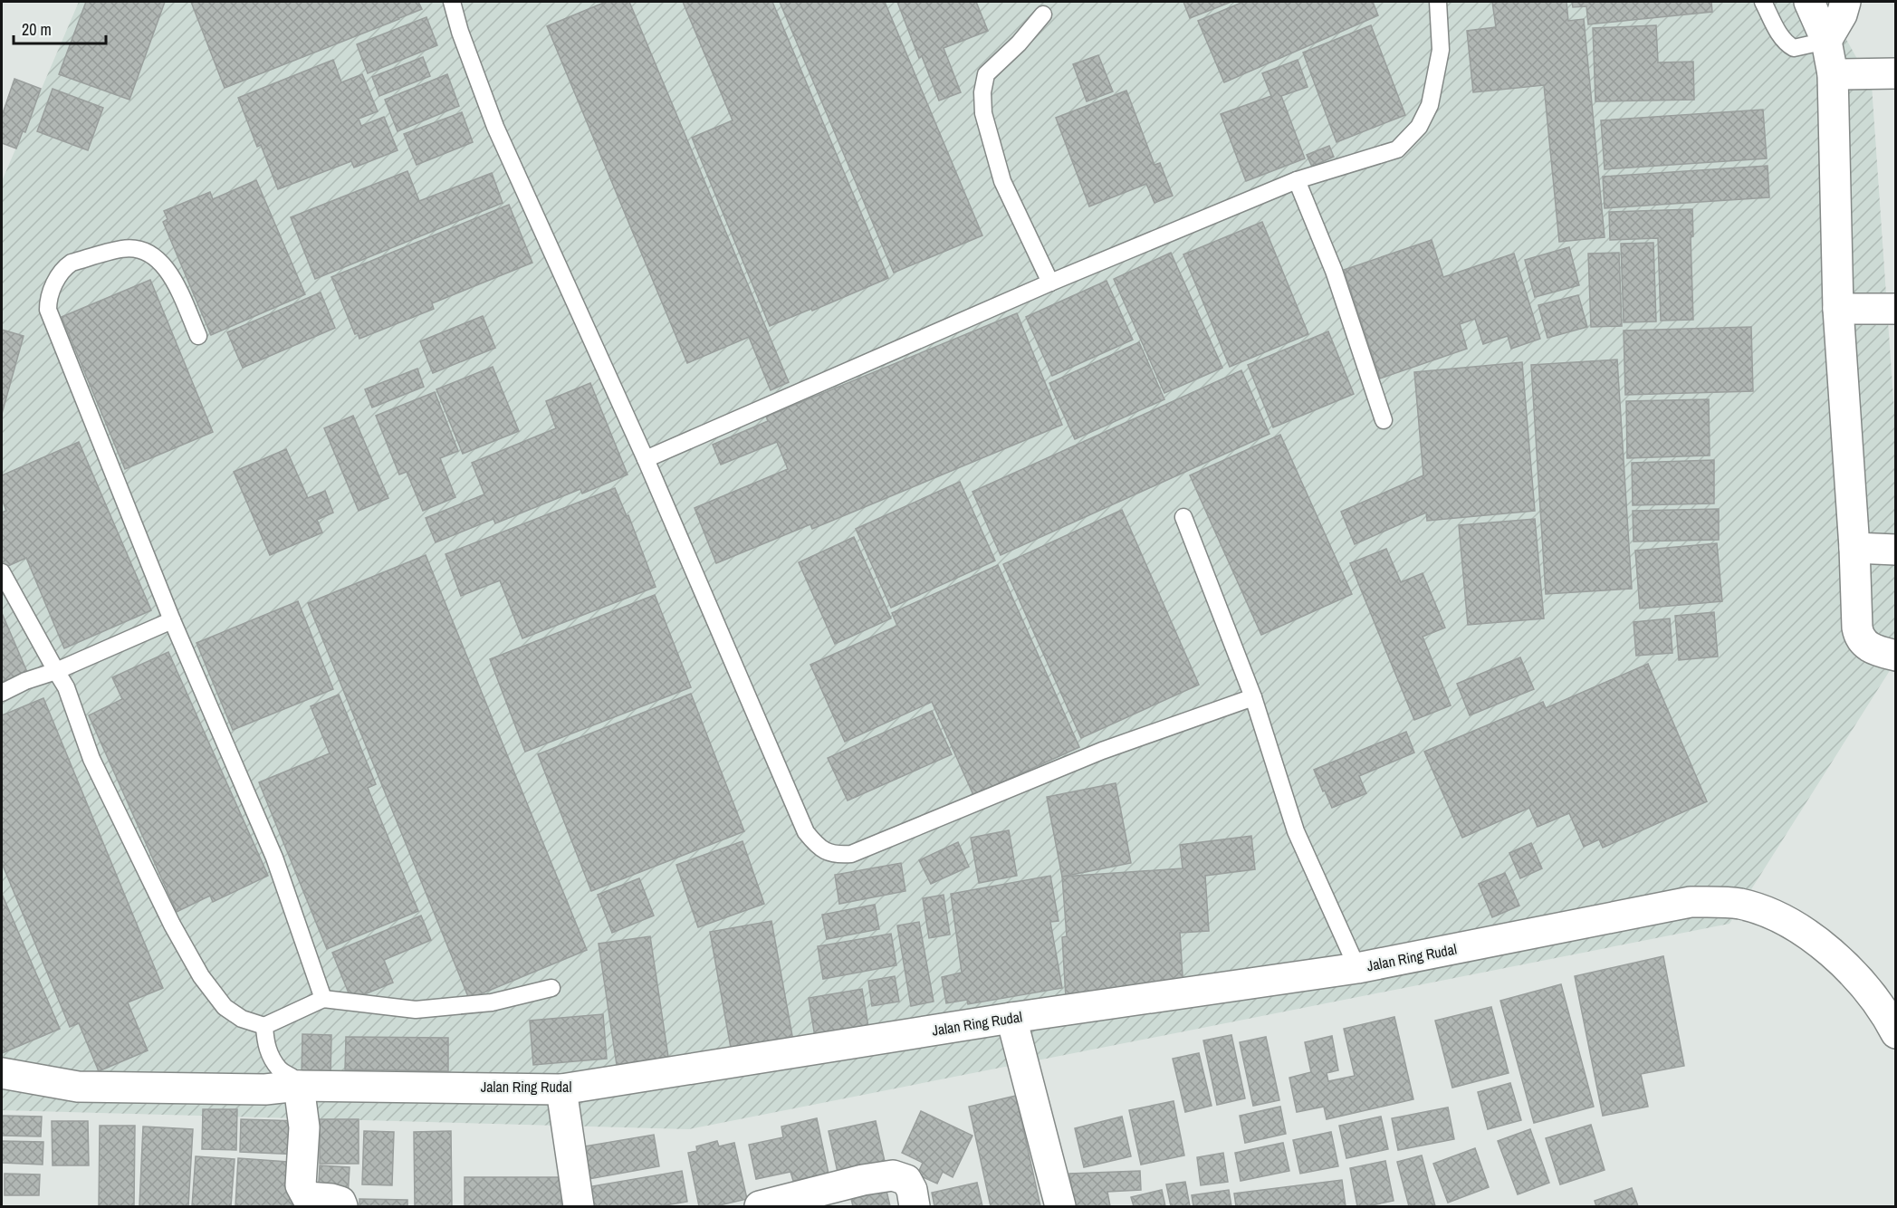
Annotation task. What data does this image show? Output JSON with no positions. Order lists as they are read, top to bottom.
{
  "streets": {
    "street": ["Jalan Ring Rudal"]
  },
  "scale_bar": "20 m"
}
